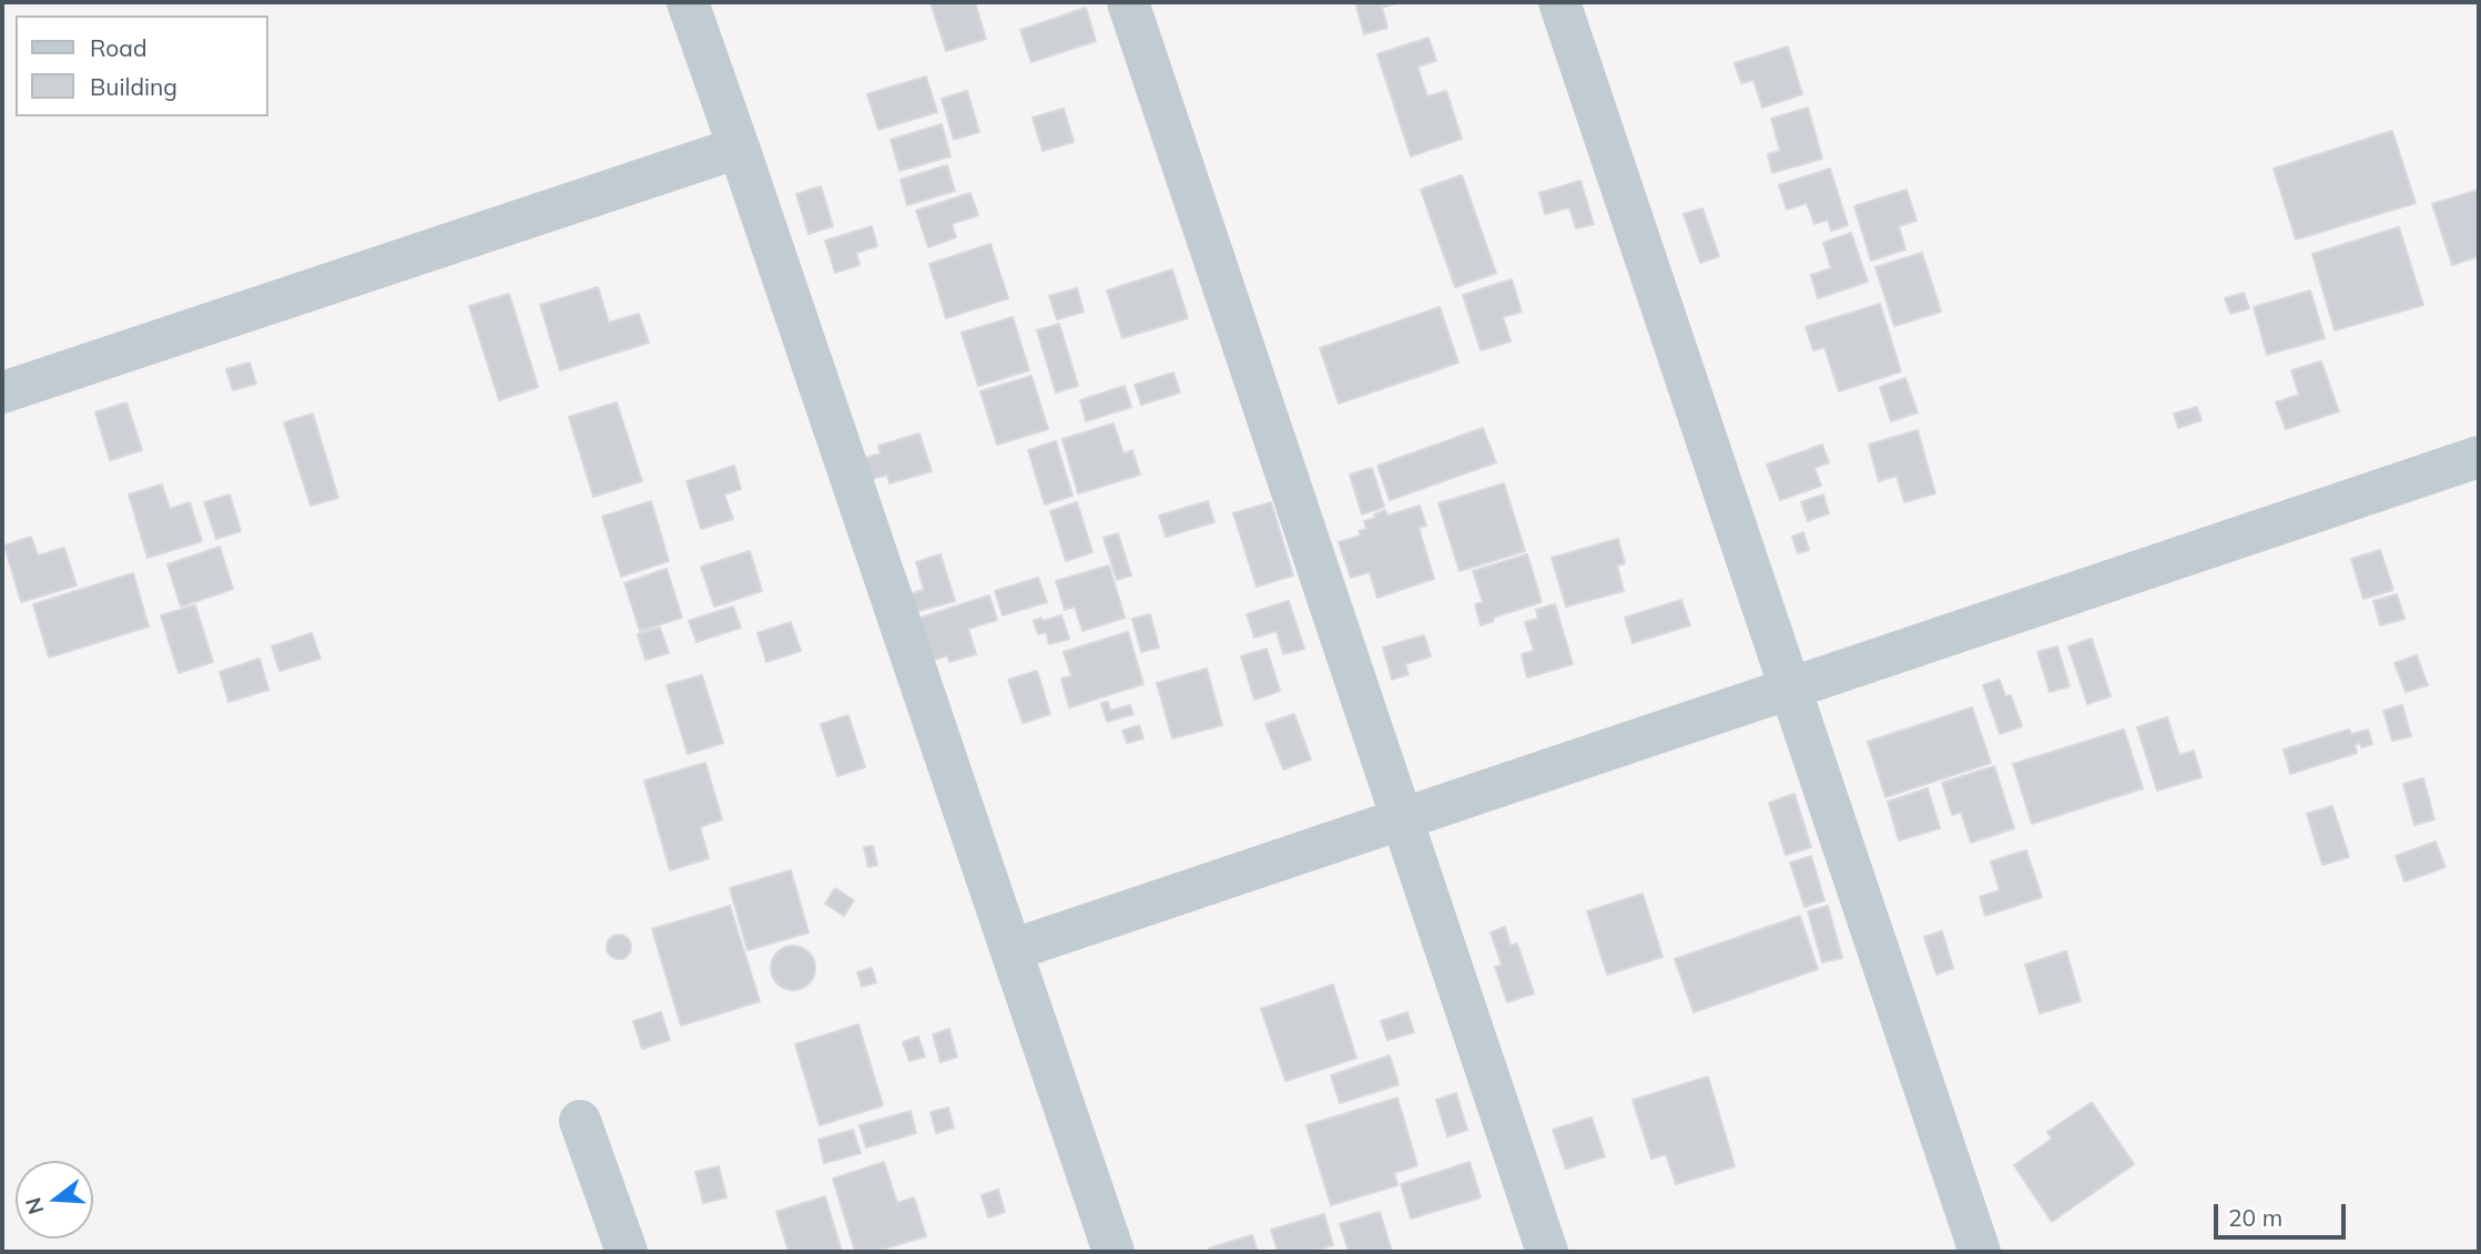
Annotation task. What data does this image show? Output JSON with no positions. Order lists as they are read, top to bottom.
{
  "legend": ["Road", "Building"],
  "scale_bar": "20 m",
  "north": "left"
}
